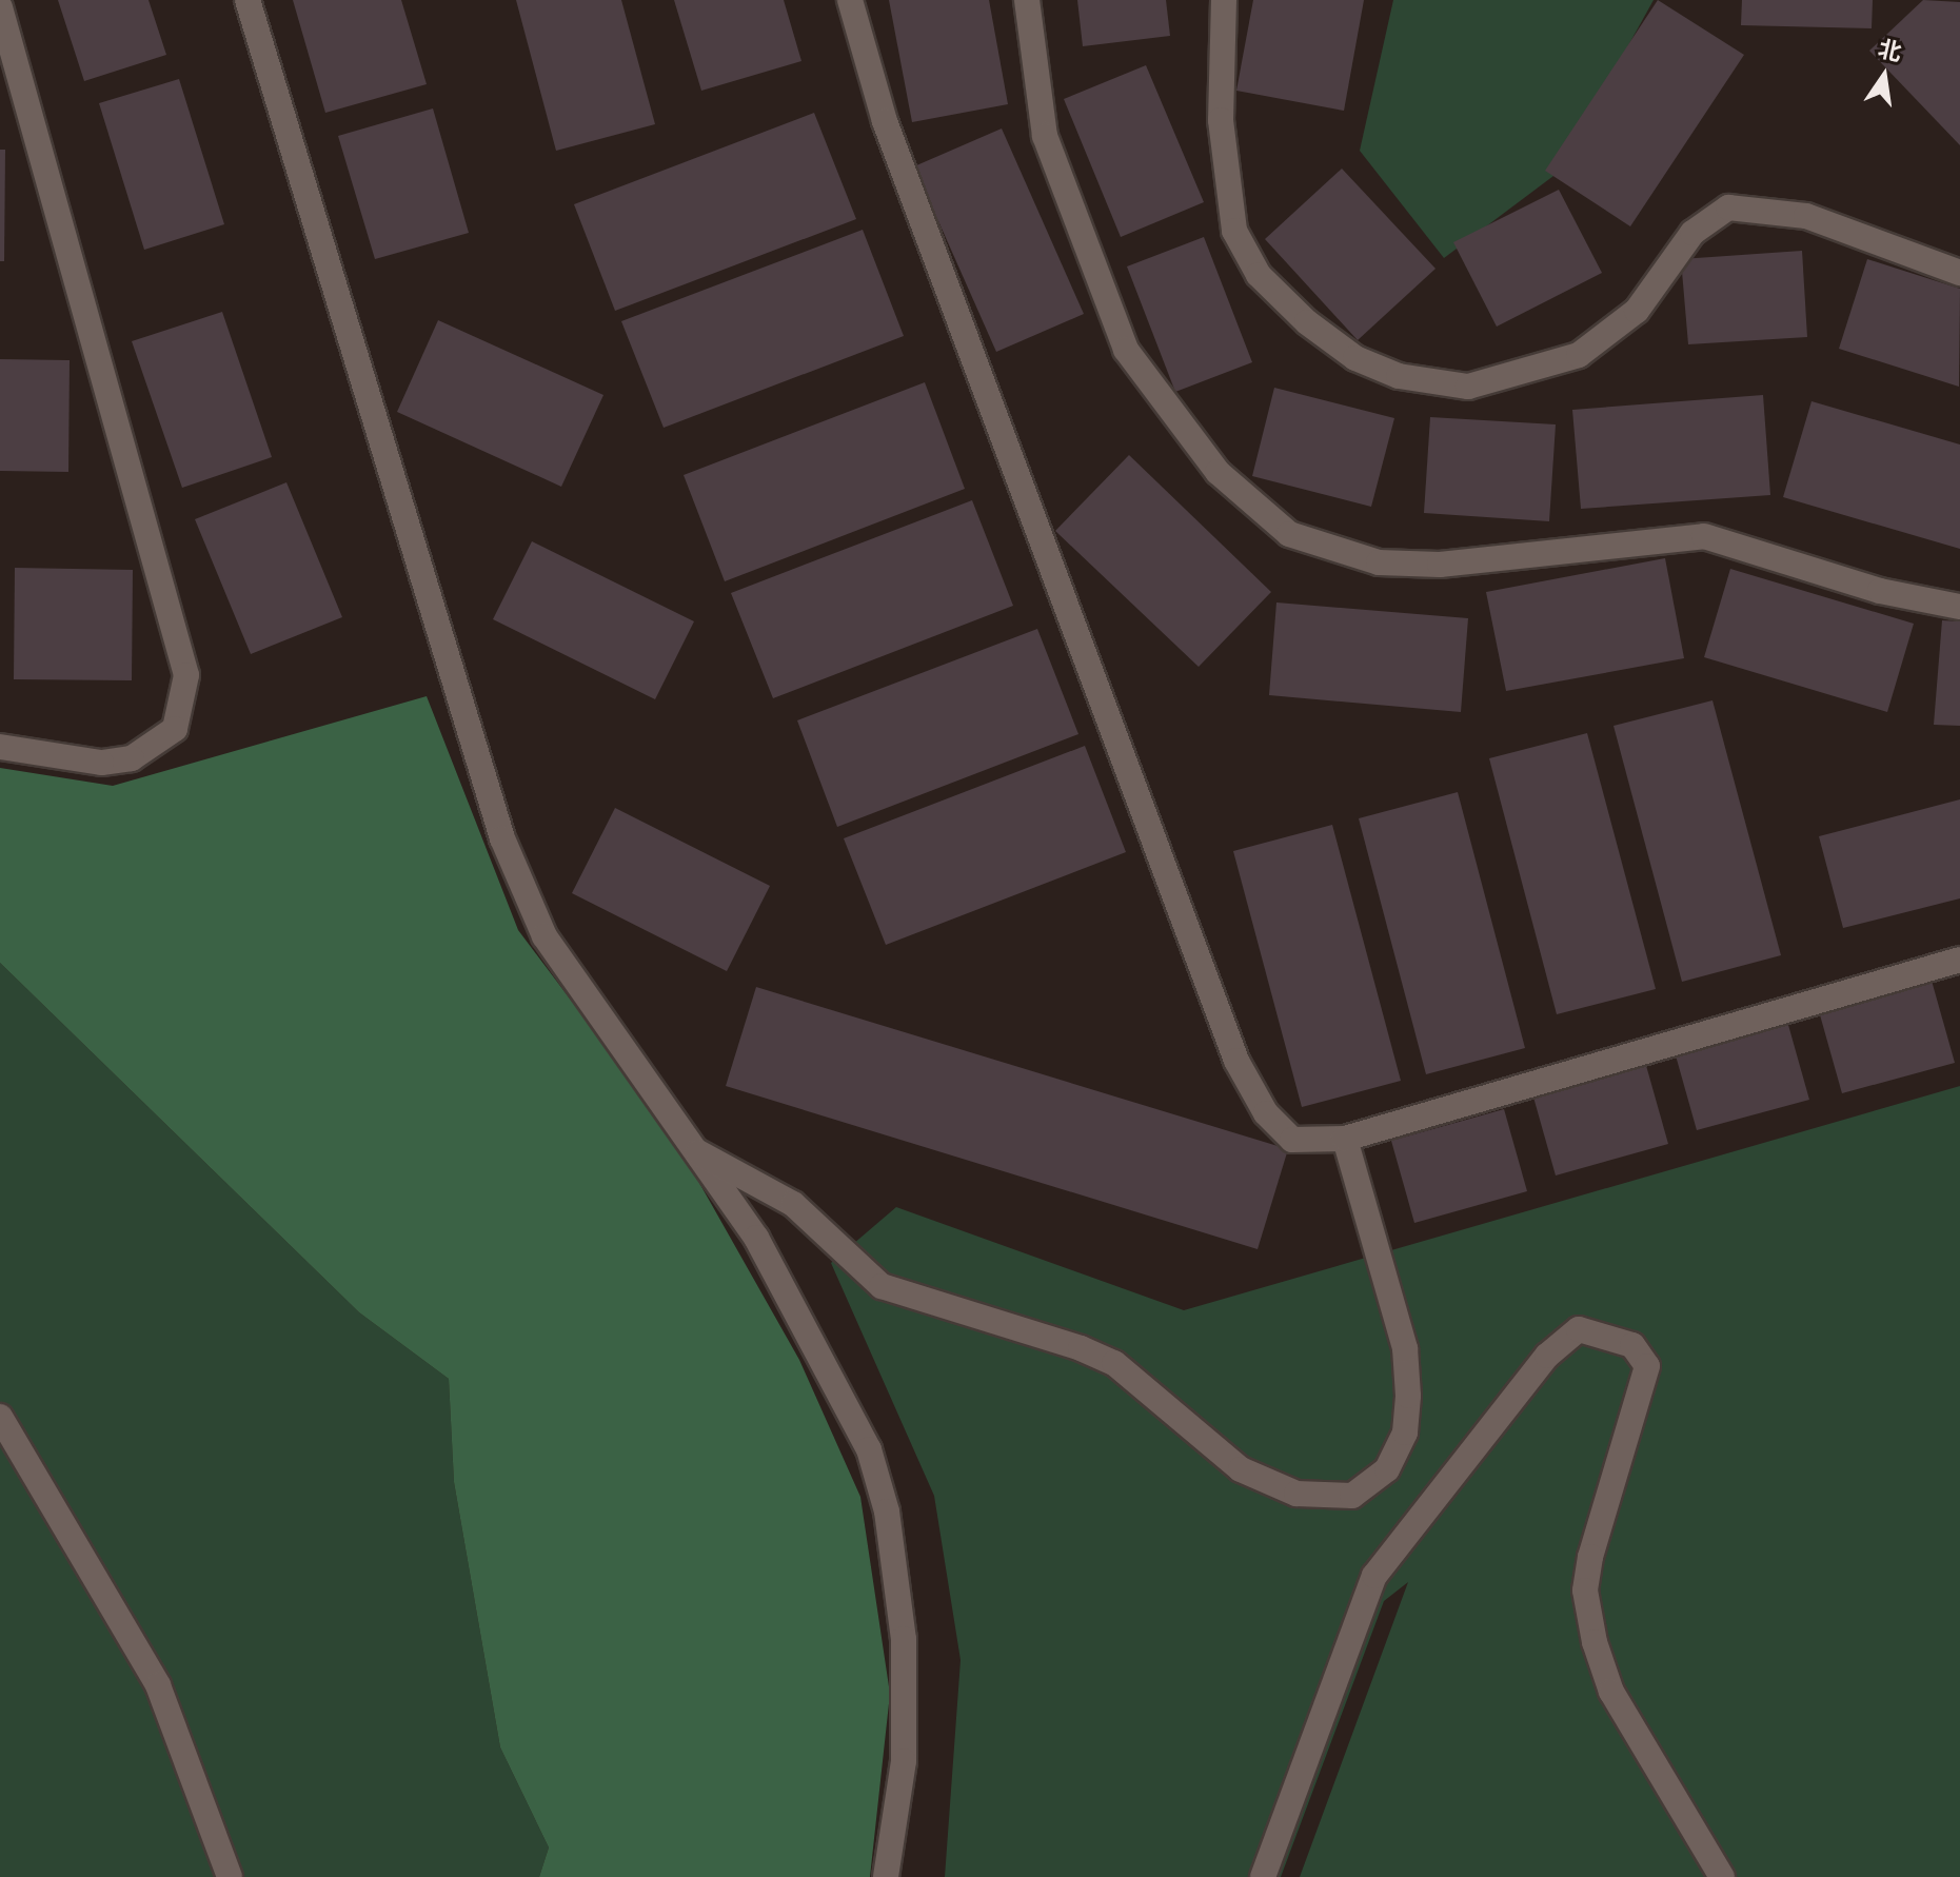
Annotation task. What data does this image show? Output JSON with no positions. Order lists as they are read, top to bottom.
{
  "north": "top"
}
